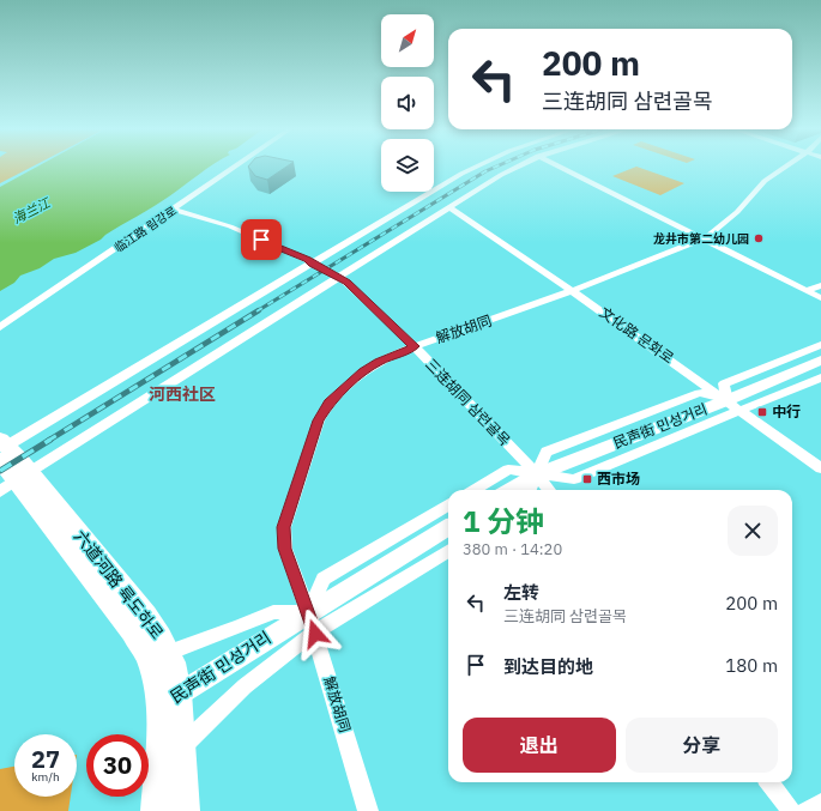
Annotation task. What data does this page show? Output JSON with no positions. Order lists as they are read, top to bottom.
{
  "streets": {
    "highway": ["六道河路 륙도하로"],
    "main road": ["民声街 민성거리"],
    "street": [
      "临江路 림강로",
      "解放胡同",
      "文化路 문화로",
      "三连胡同 삼련골목"
    ]
  },
  "crossings": [
    ["临江路 림강로", "三连胡同 삼련골목"],
    ["解放胡同", "文化路 문화로"],
    ["解放胡同", "三连胡同 삼련골목"],
    ["解放胡同", "民声街 민성거리"],
    ["文化路 문화로", "民声街 민성거리"],
    ["三连胡同 삼련골목", "民声街 민성거리"],
    ["民声街 민성거리", "六道河路 륙도하로"]
  ],
  "districts": ["河西社区"],
  "water": ["海兰江"],
  "places": {
    "other": ["龙井市第二幼儿园"],
    "transit": ["中行", "西市场"]
  },
  "north": "top right",
  "page": {
    "turn": ["200 m", "三连胡同 삼련골목"],
    "heading": ["1 分钟", "380 m · 14:20"],
    "list": [
      {
        "name": "左转",
        "note": "三连胡同 삼련골목",
        "value": "200 m"
      },
      {
        "name": "到达目的地",
        "value": "180 m"
      }
    ],
    "buttons": ["退出", "分享"],
    "speed": "27 km/h",
    "limit": "30"
  }
}
